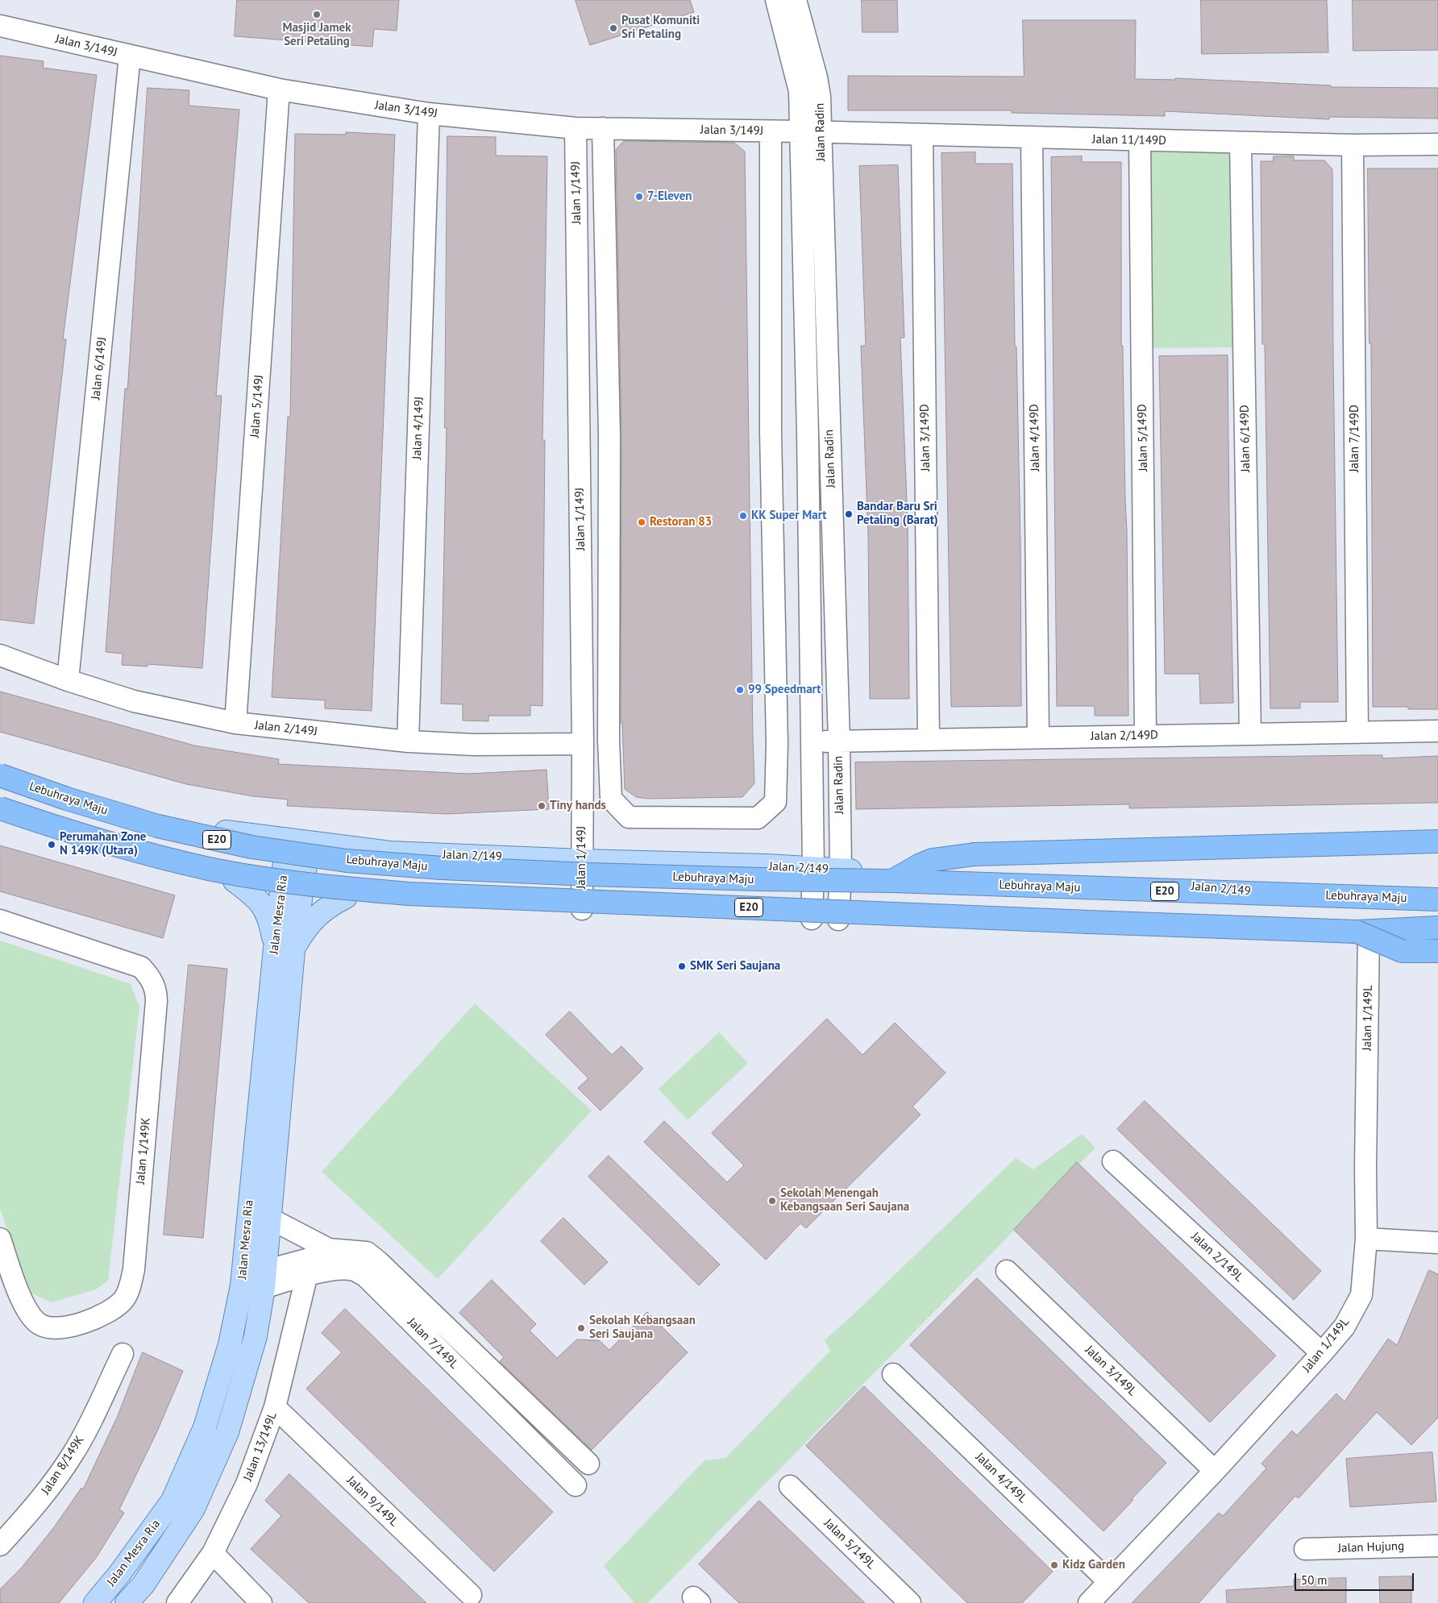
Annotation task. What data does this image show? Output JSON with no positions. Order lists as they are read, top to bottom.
{
  "streets": {
    "highway": ["Lebuhraya Maju", "E20"],
    "main road": ["Jalan 2/149", "Jalan Mesra Ria"],
    "street": [
      "Jalan 3/149J",
      "Jalan Radin",
      "Jalan 11/149D",
      "Jalan 1/149J",
      "Jalan 6/149J",
      "Jalan 5/149J",
      "Jalan 4/149J",
      "Jalan 3/149D",
      "Jalan 4/149D",
      "Jalan 5/149D",
      "Jalan 6/149D",
      "Jalan 7/149D",
      "Jalan 2/149J",
      "Jalan 2/149D",
      "Jalan 1/149L",
      "Jalan 1/149K",
      "Jalan 2/149L",
      "Jalan 7/149L",
      "Jalan 3/149L",
      "Jalan 13/149L",
      "Jalan 8/149K",
      "Jalan 4/149L",
      "Jalan 9/149L",
      "Jalan 5/149L",
      "Jalan Hujung"
    ]
  },
  "crossings": [
    ["Jalan 3/149J", "Jalan Radin"],
    ["Jalan 3/149J", "Jalan 11/149D"],
    ["Jalan 3/149J", "Jalan 1/149J"],
    ["Jalan 3/149J", "Jalan 6/149J"],
    ["Jalan 3/149J", "Jalan 5/149J"],
    ["Jalan 3/149J", "Jalan 4/149J"],
    ["Jalan Radin", "Jalan 11/149D"],
    ["Jalan Radin", "Jalan 2/149D"],
    ["Jalan Radin", "Jalan 2/149"],
    ["Jalan 11/149D", "Jalan 3/149D"],
    ["Jalan 11/149D", "Jalan 4/149D"],
    ["Jalan 11/149D", "Jalan 5/149D"],
    ["Jalan 11/149D", "Jalan 6/149D"],
    ["Jalan 11/149D", "Jalan 7/149D"],
    ["Jalan 1/149J", "Jalan 2/149J"],
    ["Jalan 1/149J", "Jalan 2/149"],
    ["Jalan 6/149J", "Jalan 2/149J"],
    ["Jalan 5/149J", "Jalan 2/149J"],
    ["Jalan 4/149J", "Jalan 2/149J"],
    ["Jalan 3/149D", "Jalan 2/149D"],
    ["Jalan 4/149D", "Jalan 2/149D"],
    ["Jalan 5/149D", "Jalan 2/149D"],
    ["Jalan 6/149D", "Jalan 2/149D"],
    ["Jalan 7/149D", "Jalan 2/149D"],
    ["Lebuhraya Maju", "Jalan 2/149"],
    ["E20", "Jalan 1/149L"],
    ["Jalan 2/149", "Jalan Mesra Ria"],
    ["Jalan Mesra Ria", "Jalan 7/149L"],
    ["Jalan 1/149L", "Jalan 2/149L"],
    ["Jalan 1/149L", "Jalan 3/149L"],
    ["Jalan 1/149L", "Jalan 4/149L"],
    ["Jalan 7/149L", "Jalan 13/149L"],
    ["Jalan 13/149L", "Jalan 9/149L"]
  ],
  "places": [
    "Masjid Jamek Seri Petaling",
    "Pusat Komuniti Sri Petaling",
    "7-Eleven",
    "Bandar Baru Sri Petaling (Barat)",
    "KK Super Mart",
    "Restoran 83",
    "99 Speedmart",
    "Tiny hands",
    "Perumahan Zone N 149K (Utara)",
    "SMK Seri Saujana",
    "Sekolah Menengah Kebangsaan Seri Saujana",
    "Sekolah Kebangsaan Seri Saujana",
    "Kidz Garden"
  ],
  "scale_bar": "50 m"
}
